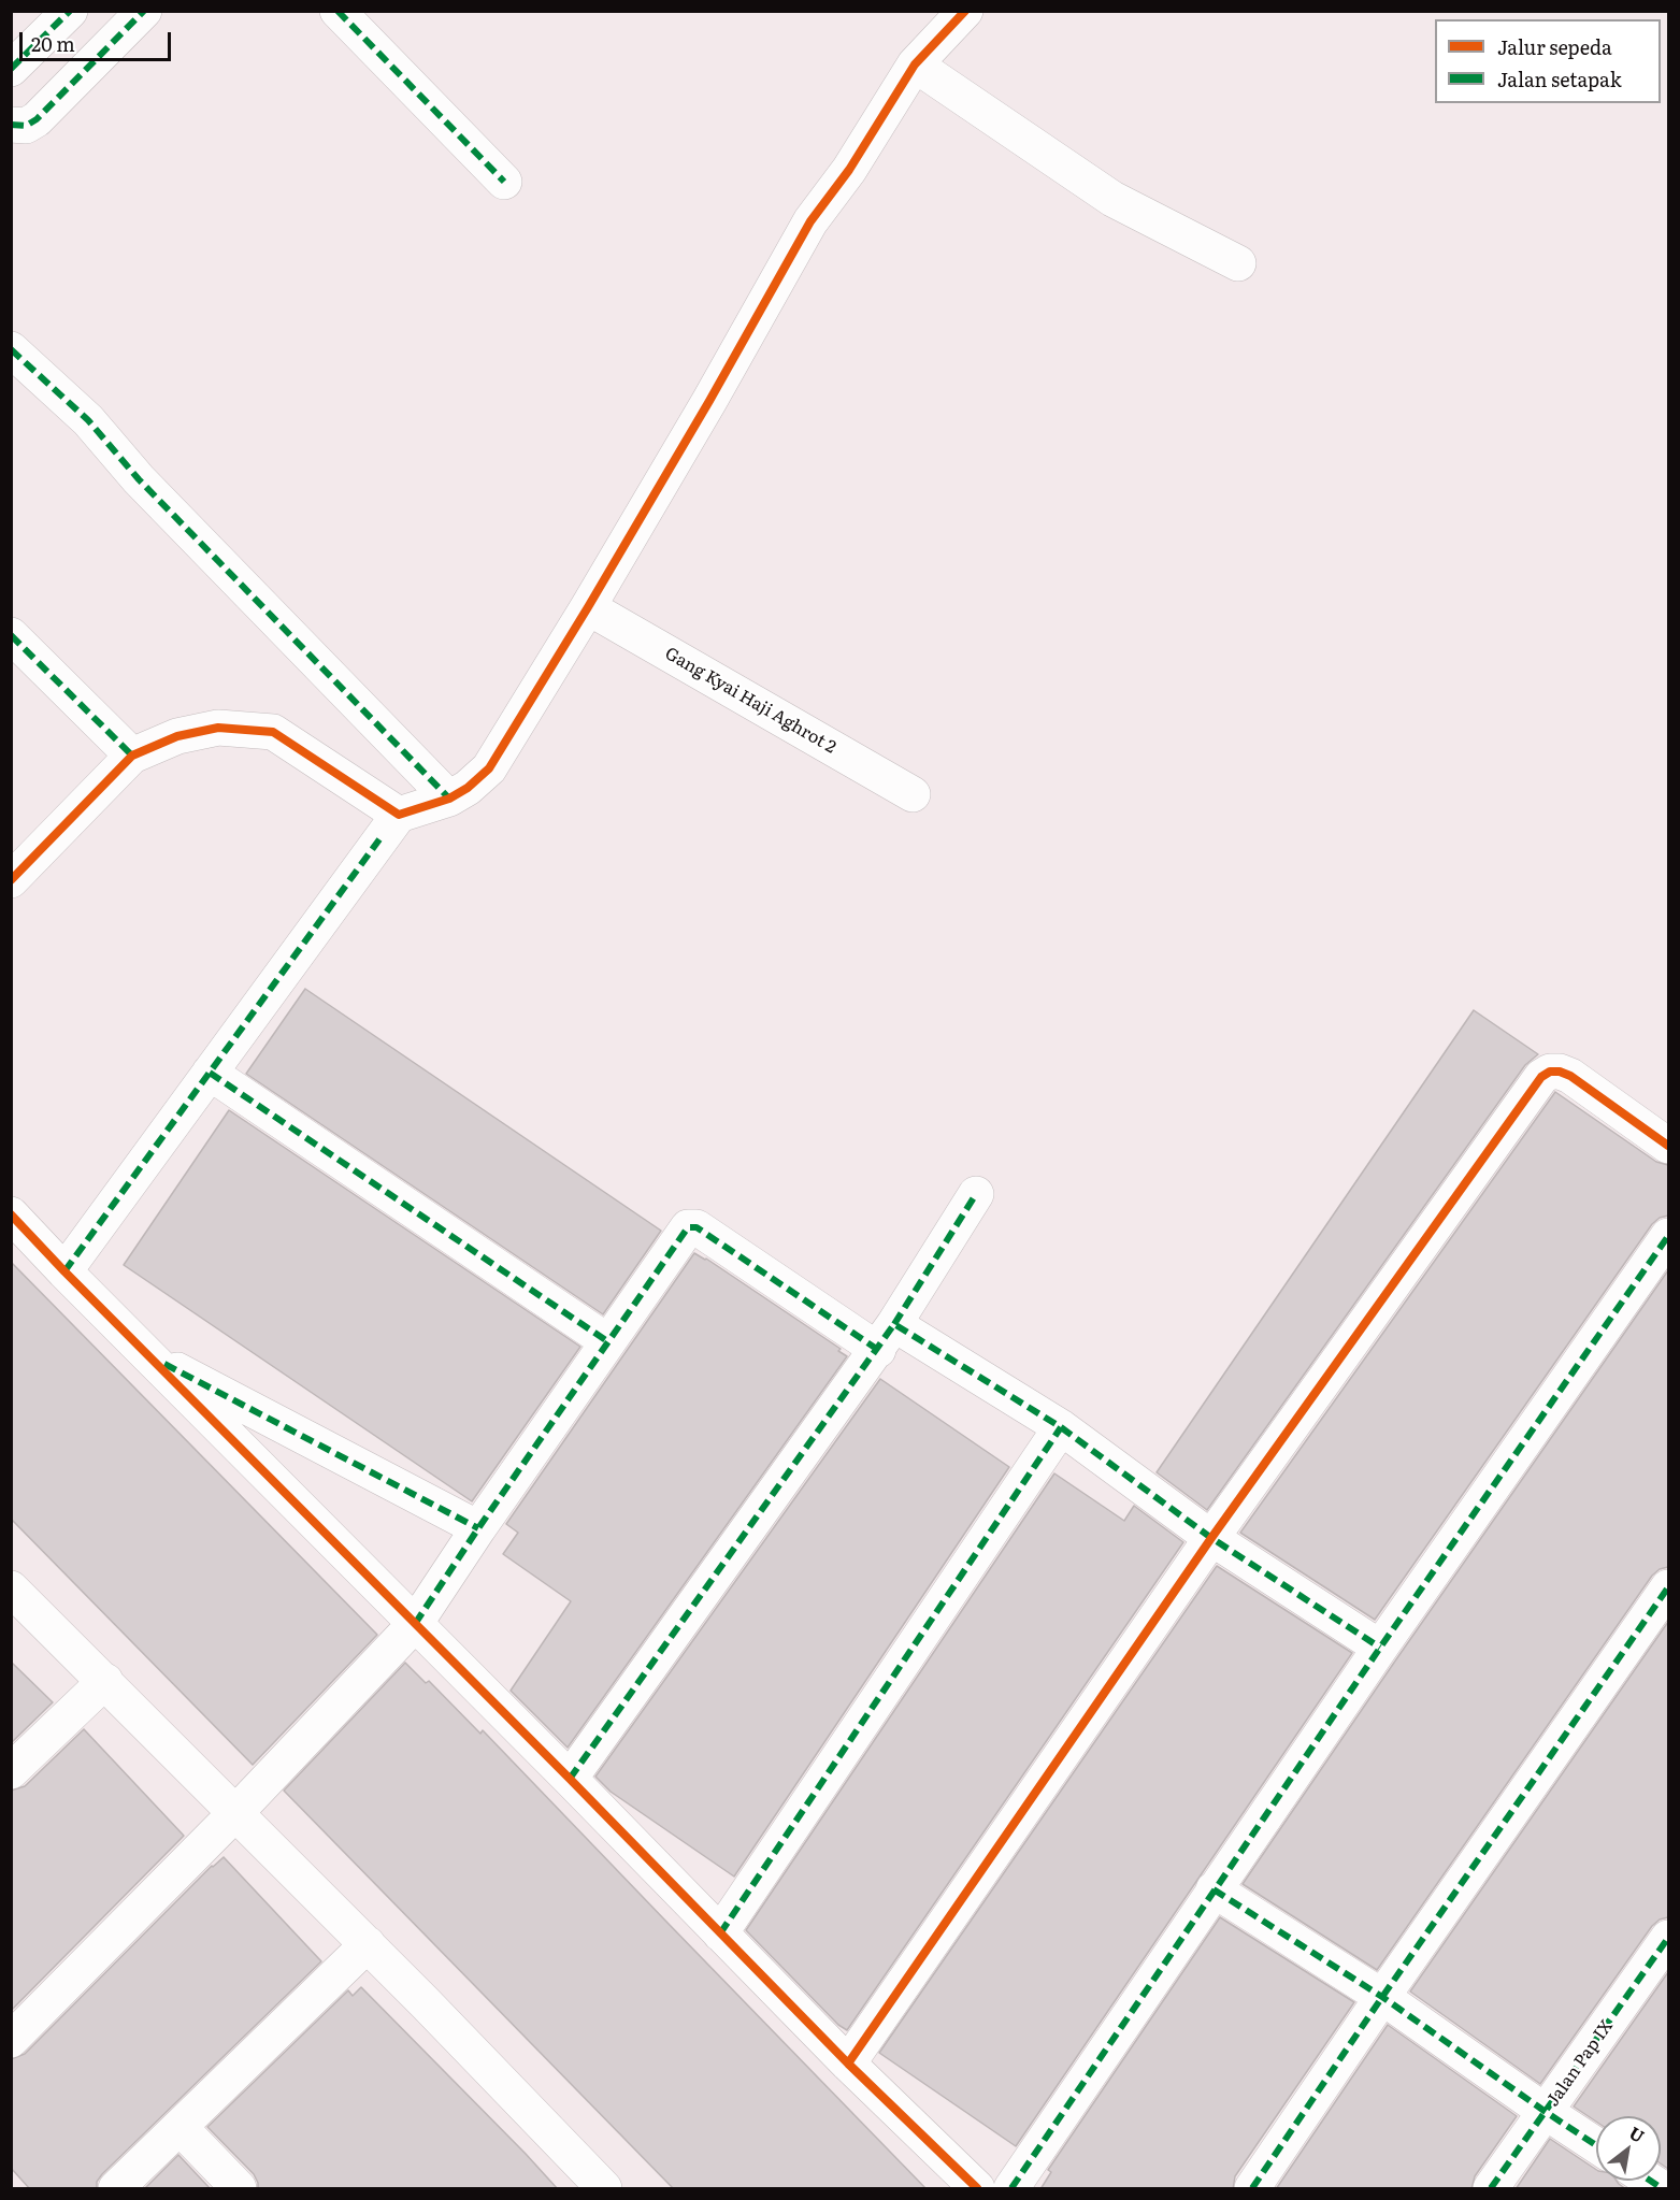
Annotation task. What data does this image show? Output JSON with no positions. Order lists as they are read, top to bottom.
{
  "streets": {
    "street": ["Gang Kyai Haji Aghrot 2", "Jalan Pap IX"]
  },
  "legend": ["Jalur sepeda", "Jalan setapak"],
  "scale_bar": "20 m",
  "north": "top right"
}
